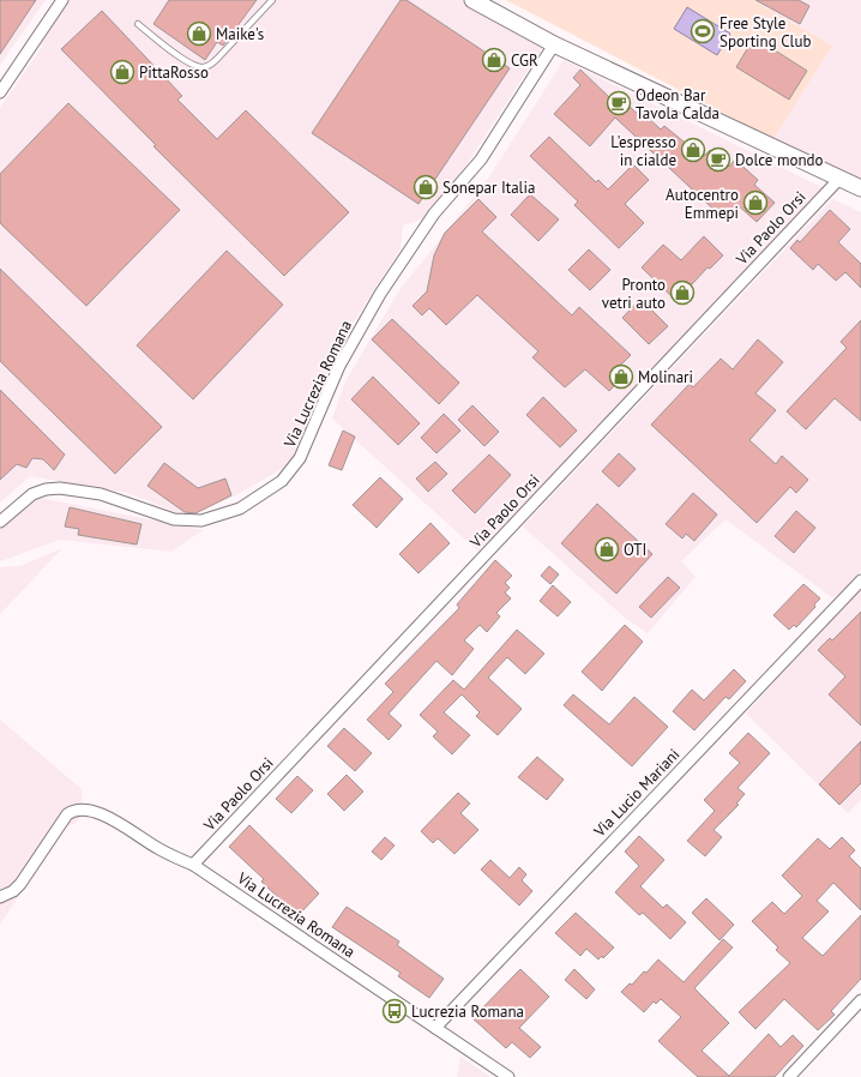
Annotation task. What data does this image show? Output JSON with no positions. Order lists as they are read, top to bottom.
{
  "streets": {
    "street": ["Via Paolo Orsi", "Via Lucrezia Romana", "Via Lucio Mariani"]
  },
  "crossings": [
    ["Via Paolo Orsi", "Via Lucrezia Romana"],
    ["Via Lucrezia Romana", "Via Lucio Mariani"]
  ],
  "places": {
    "sports": ["Free Style Sporting Club"],
    "shop": [
      "Maike's",
      "CGR",
      "PittaRosso",
      "L'espresso in cialde",
      "Sonepar Italia",
      "Autocentro Emmepi",
      "Pronto vetri auto",
      "Molinari",
      "OTI"
    ],
    "cafe": ["Odeon Bar Tavola Calda", "Dolce mondo"],
    "bus stop": ["Lucrezia Romana"]
  }
}
